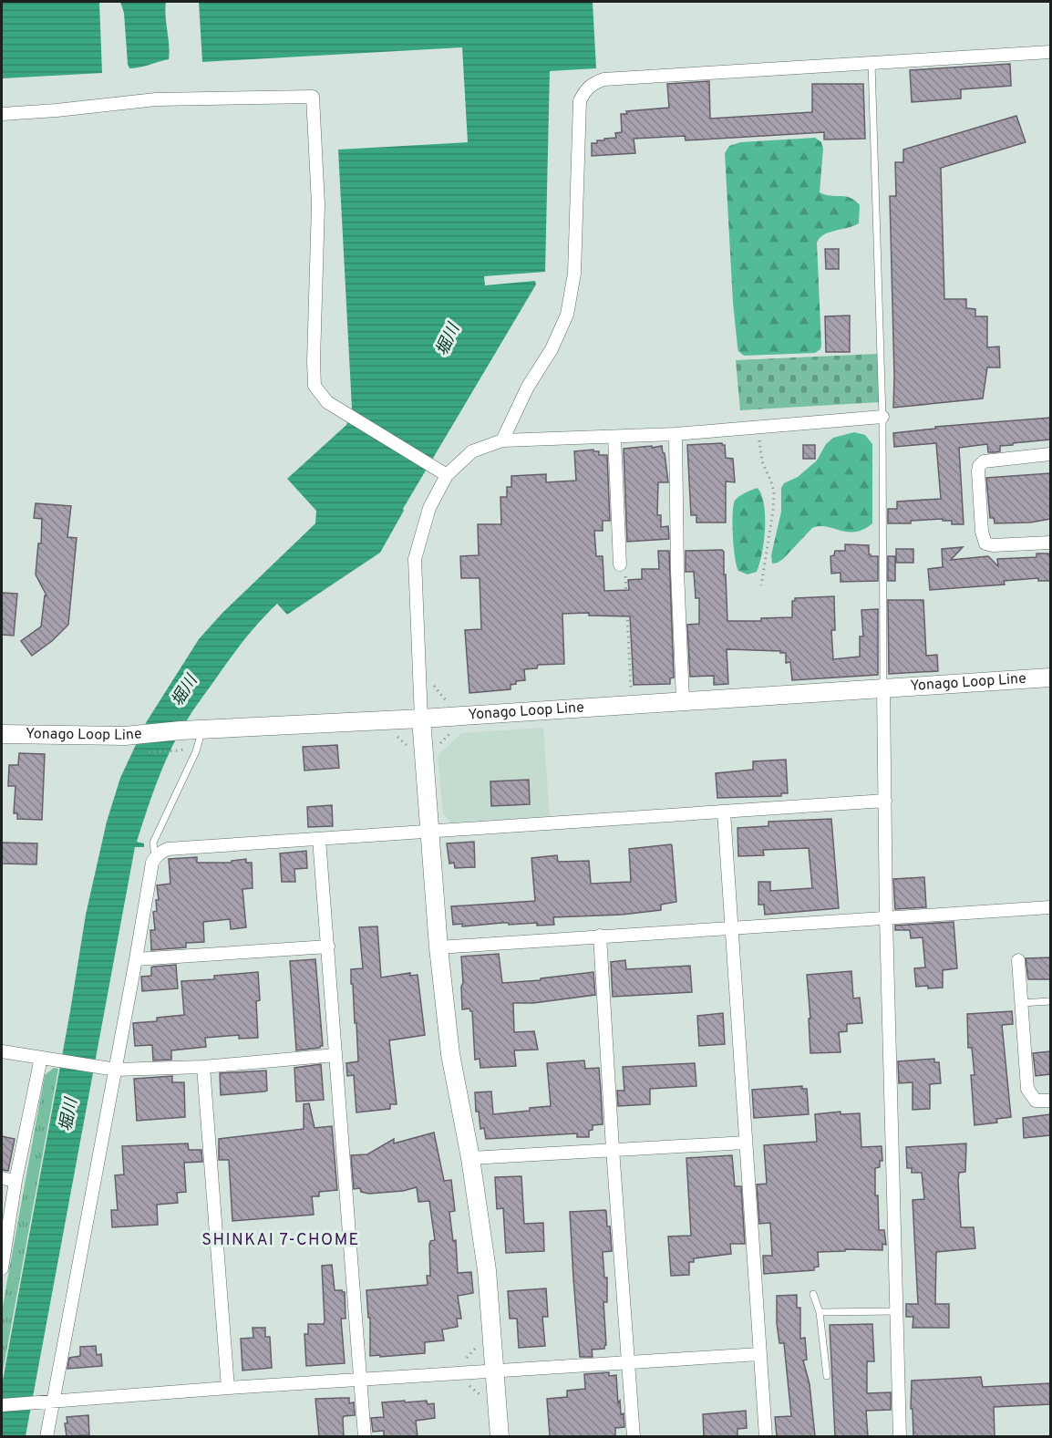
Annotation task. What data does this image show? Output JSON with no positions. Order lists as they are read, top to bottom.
{
  "streets": {
    "main road": ["Yonago Loop Line"]
  },
  "districts": ["SHINKAI 7-CHOME"],
  "water": ["堀川"]
}
